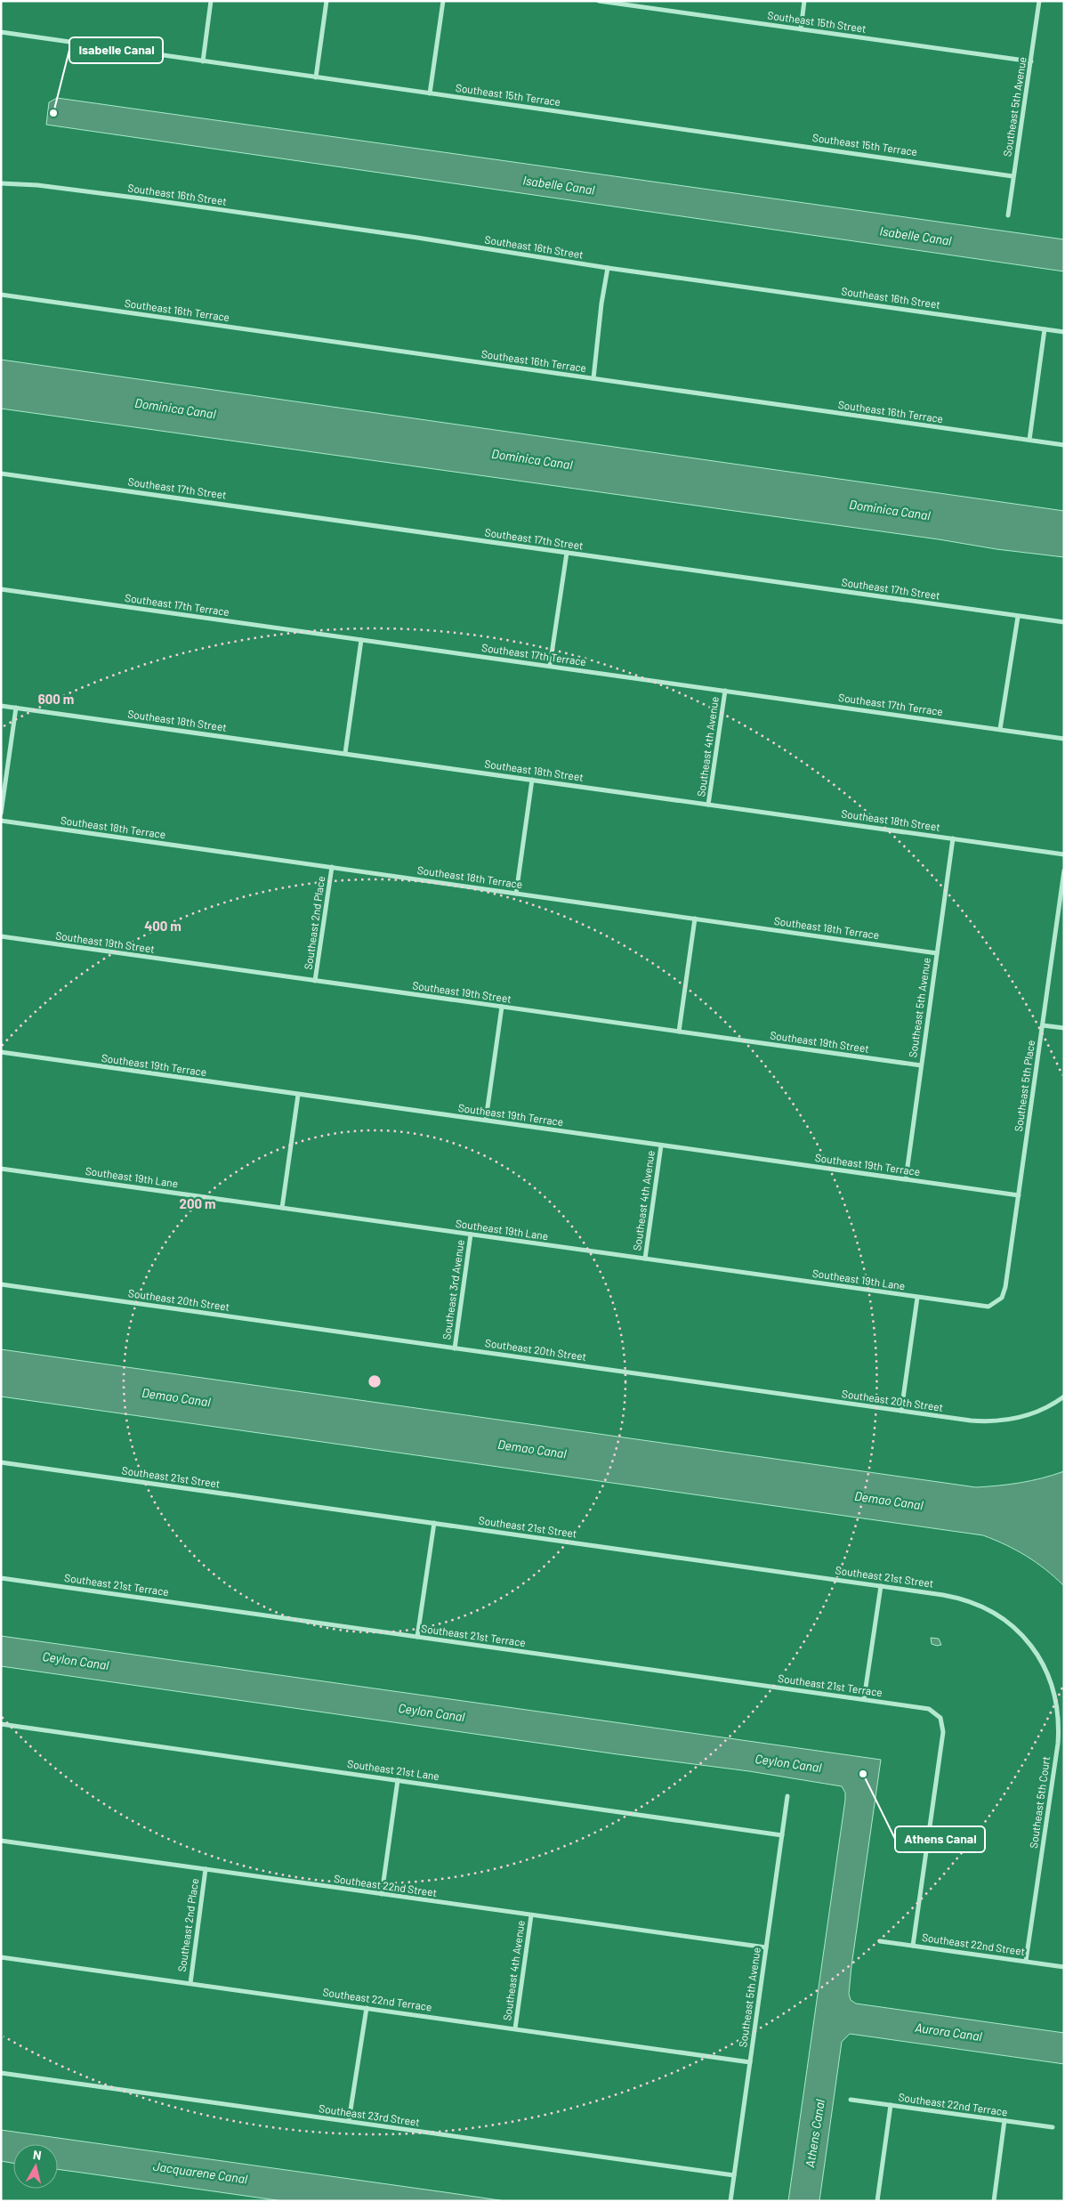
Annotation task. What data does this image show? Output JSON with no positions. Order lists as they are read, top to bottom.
{
  "streets": {
    "street": [
      "Southeast 15th Street",
      "Southeast 15th Terrace",
      "Southeast 5th Avenue",
      "Southeast 16th Street",
      "Southeast 16th Terrace",
      "Southeast 17th Street",
      "Southeast 17th Terrace",
      "Southeast 18th Street",
      "Southeast 4th Avenue",
      "Southeast 18th Terrace",
      "Southeast 2nd Place",
      "Southeast 19th Street",
      "Southeast 19th Terrace",
      "Southeast 5th Place",
      "Southeast 19th Lane",
      "Southeast 3rd Avenue",
      "Southeast 20th Street",
      "Southeast 21st Street",
      "Southeast 21st Terrace",
      "Southeast 21st Lane",
      "Southeast 5th Court",
      "Southeast 22nd Street",
      "Southeast 22nd Terrace",
      "Southeast 23rd Street"
    ]
  },
  "crossings": [
    ["Southeast 15th Street", "Southeast 5th Avenue"],
    ["Southeast 15th Terrace", "Southeast 5th Avenue"],
    ["Southeast 5th Avenue", "Southeast 18th Street"],
    ["Southeast 5th Avenue", "Southeast 18th Terrace"],
    ["Southeast 5th Avenue", "Southeast 19th Street"],
    ["Southeast 5th Avenue", "Southeast 19th Terrace"],
    ["Southeast 5th Avenue", "Southeast 21st Lane"],
    ["Southeast 5th Avenue", "Southeast 22nd Street"],
    ["Southeast 5th Avenue", "Southeast 22nd Terrace"],
    ["Southeast 5th Avenue", "Southeast 23rd Street"],
    ["Southeast 17th Terrace", "Southeast 4th Avenue"],
    ["Southeast 18th Street", "Southeast 4th Avenue"],
    ["Southeast 4th Avenue", "Southeast 19th Terrace"],
    ["Southeast 4th Avenue", "Southeast 19th Lane"],
    ["Southeast 4th Avenue", "Southeast 22nd Street"],
    ["Southeast 4th Avenue", "Southeast 22nd Terrace"],
    ["Southeast 18th Terrace", "Southeast 2nd Place"],
    ["Southeast 2nd Place", "Southeast 19th Street"],
    ["Southeast 2nd Place", "Southeast 22nd Street"],
    ["Southeast 2nd Place", "Southeast 22nd Terrace"],
    ["Southeast 19th Terrace", "Southeast 5th Place"],
    ["Southeast 5th Place", "Southeast 19th Lane"],
    ["Southeast 19th Lane", "Southeast 3rd Avenue"],
    ["Southeast 3rd Avenue", "Southeast 20th Street"],
    ["Southeast 21st Street", "Southeast 5th Court"],
    ["Southeast 21st Terrace", "Southeast 22nd Street"],
    ["Southeast 5th Court", "Southeast 22nd Street"]
  ],
  "water": [
    "Isabelle Canal",
    "Dominica Canal",
    "Demao Canal",
    "Ceylon Canal",
    "Aurora Canal",
    "Athens Canal",
    "Jacquarene Canal"
  ],
  "places": ["Isabelle Canal", "Athens Canal"],
  "north": "top",
  "rings": ["600 m", "400 m", "200 m"]
}
